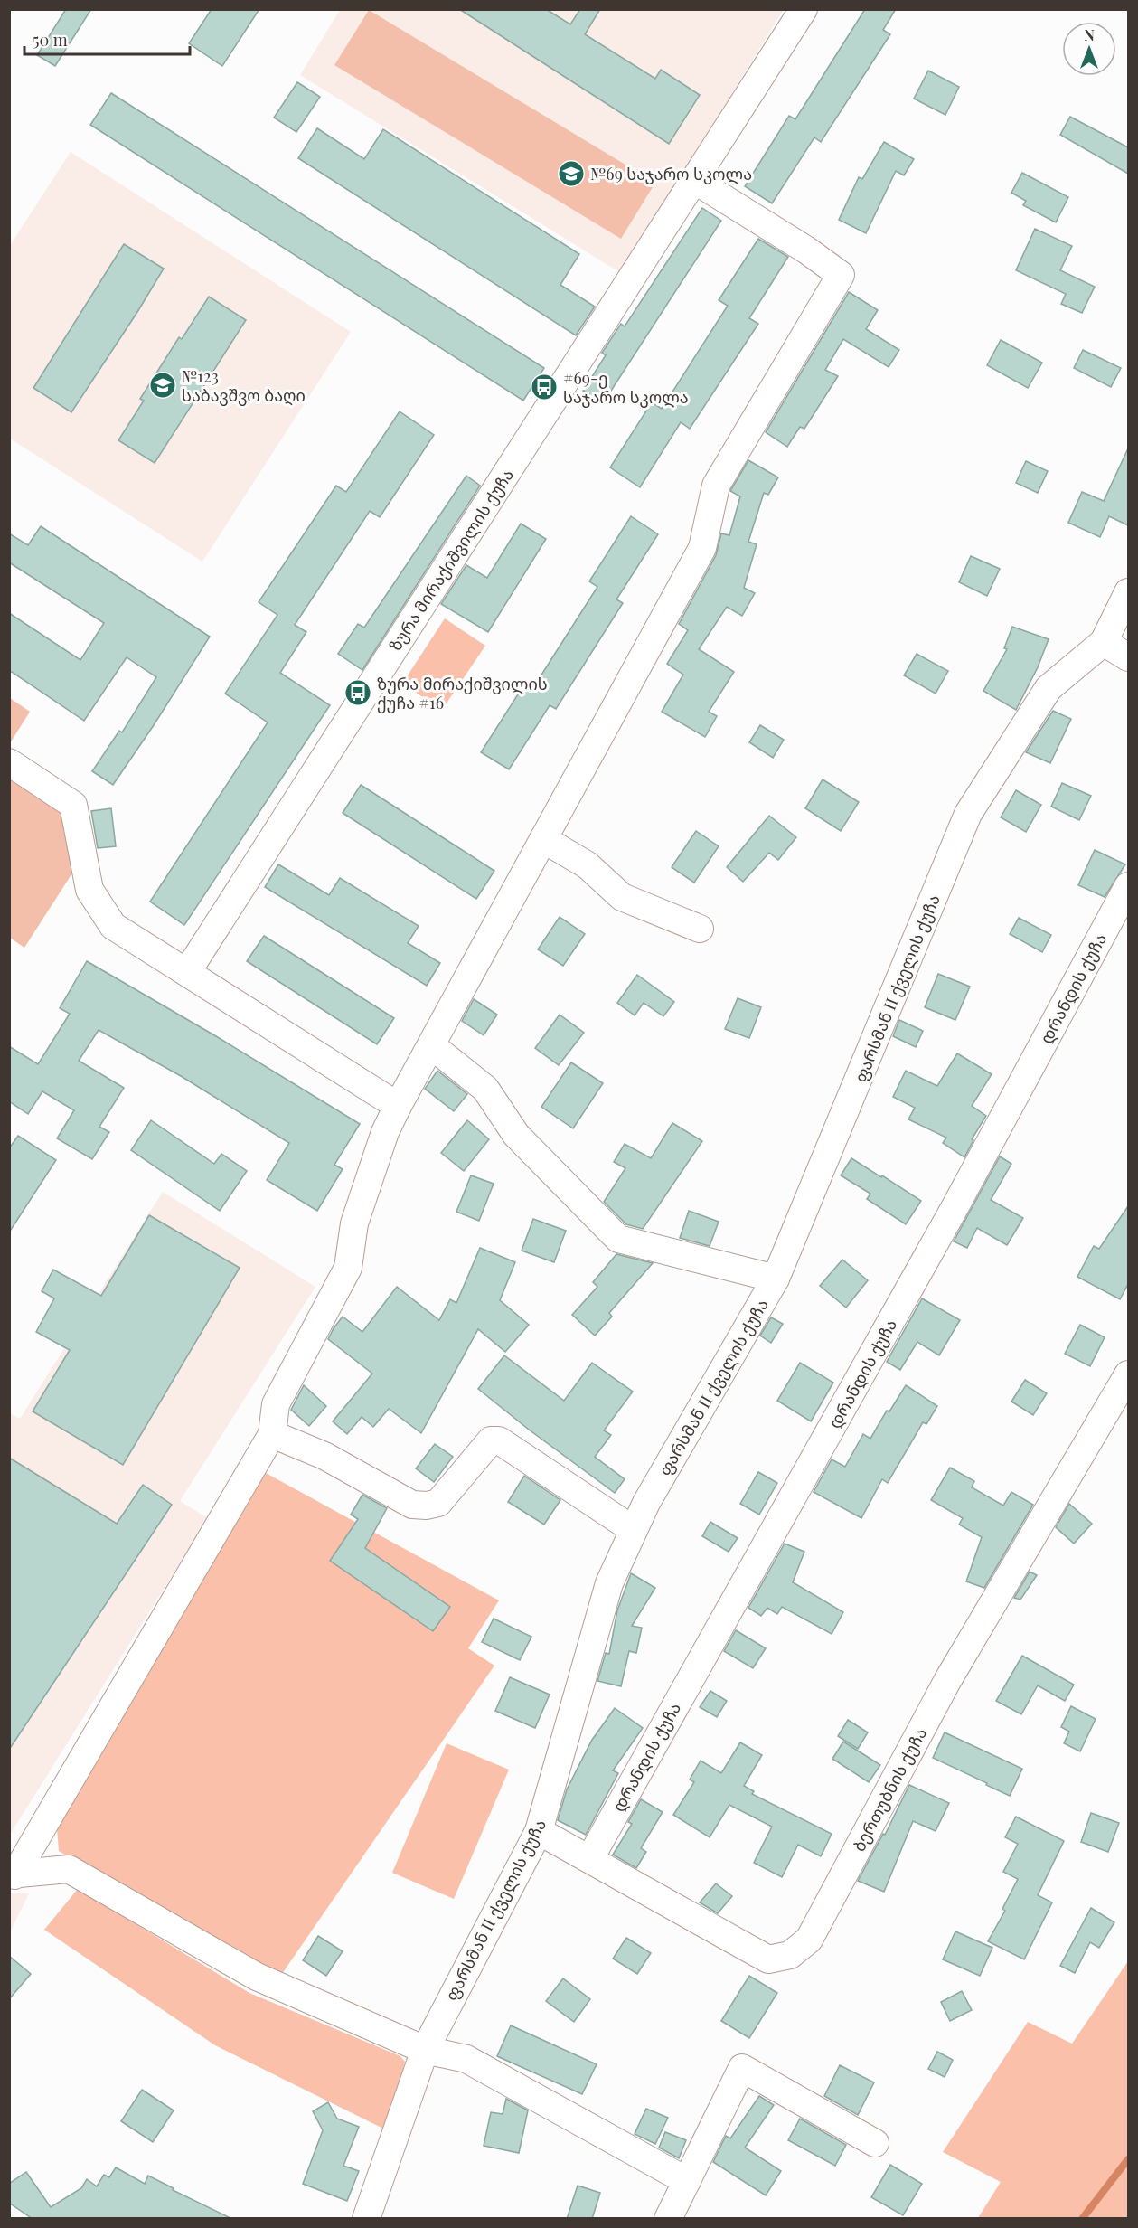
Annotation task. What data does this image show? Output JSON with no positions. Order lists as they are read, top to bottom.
{
  "streets": {
    "street": [
      "ზურა მირაქიშვილის ქუჩა",
      "ფარსმან II ქველის ქუჩა",
      "დრანდის ქუჩა",
      "ბერთუბნის ქუჩა"
    ]
  },
  "crossings": [
    ["ფარსმან II ქველის ქუჩა", "ბერთუბნის ქუჩა"],
    ["დრანდის ქუჩა", "ბერთუბნის ქუჩა"]
  ],
  "places": {
    "school or university": ["№69 საჯარო სკოლა", "№123 საბავშვო ბაღი"],
    "bus stop": ["#69-ე საჯარო სკოლა", "ზურა მირაქიშვილის ქუჩა #16"]
  },
  "scale_bar": "50 m",
  "north": "top"
}
